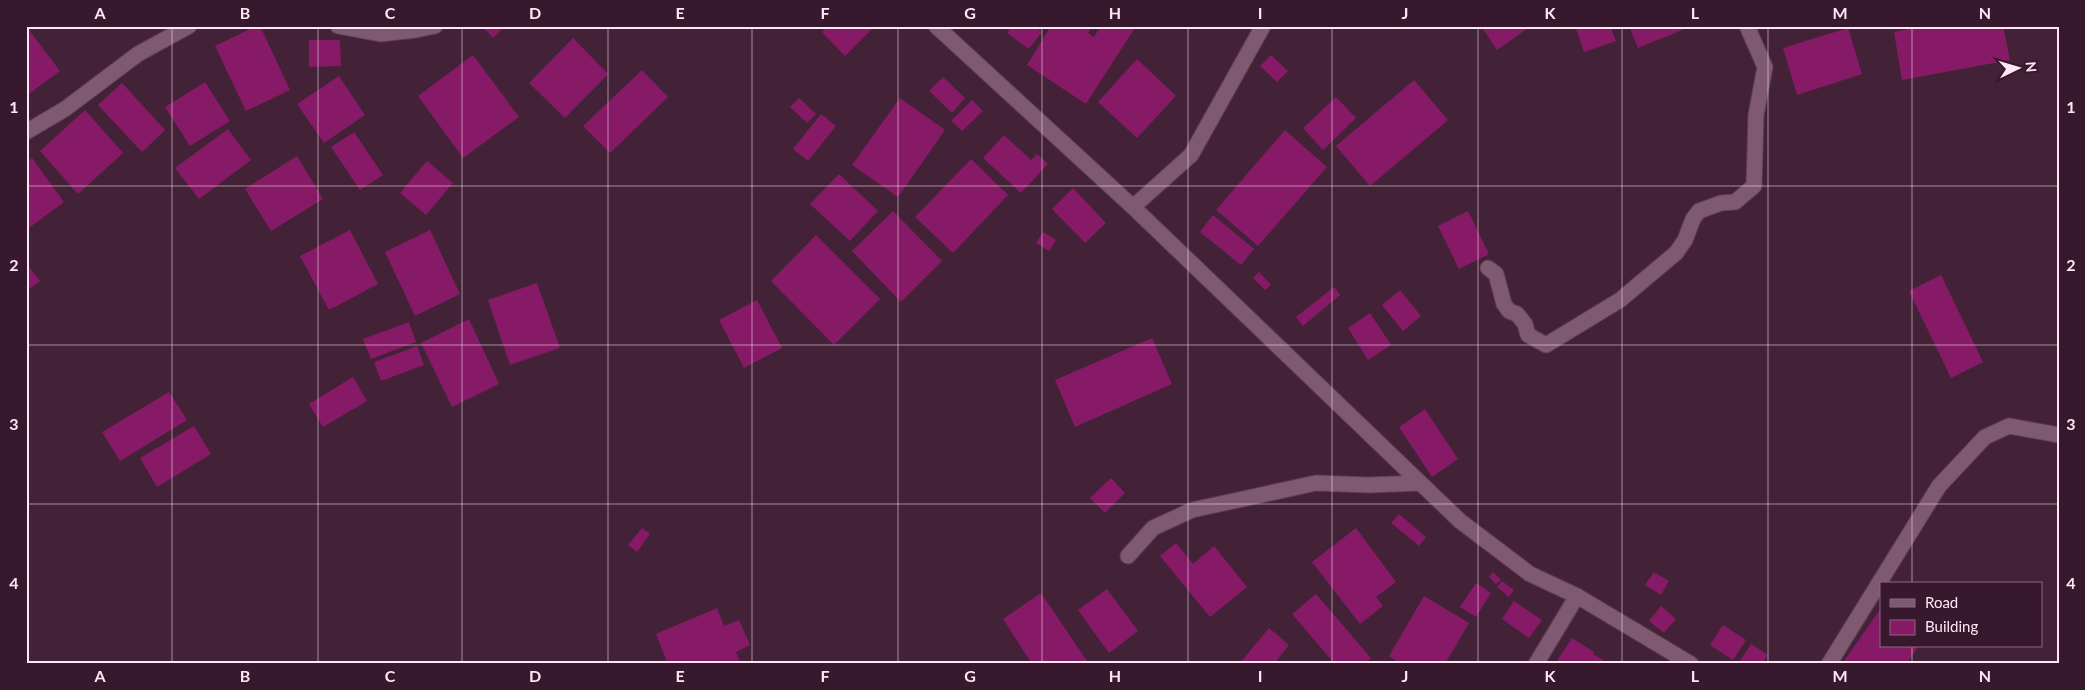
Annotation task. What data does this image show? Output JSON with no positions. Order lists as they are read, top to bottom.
{
  "legend": ["Road", "Building"],
  "north": "right",
  "grid": {
    "columns": [
      "A",
      "B",
      "C",
      "D",
      "E",
      "F",
      "G",
      "H",
      "I",
      "J",
      "K",
      "L",
      "M",
      "N"
    ],
    "rows": [
      "1",
      "2",
      "3",
      "4"
    ]
  }
}
